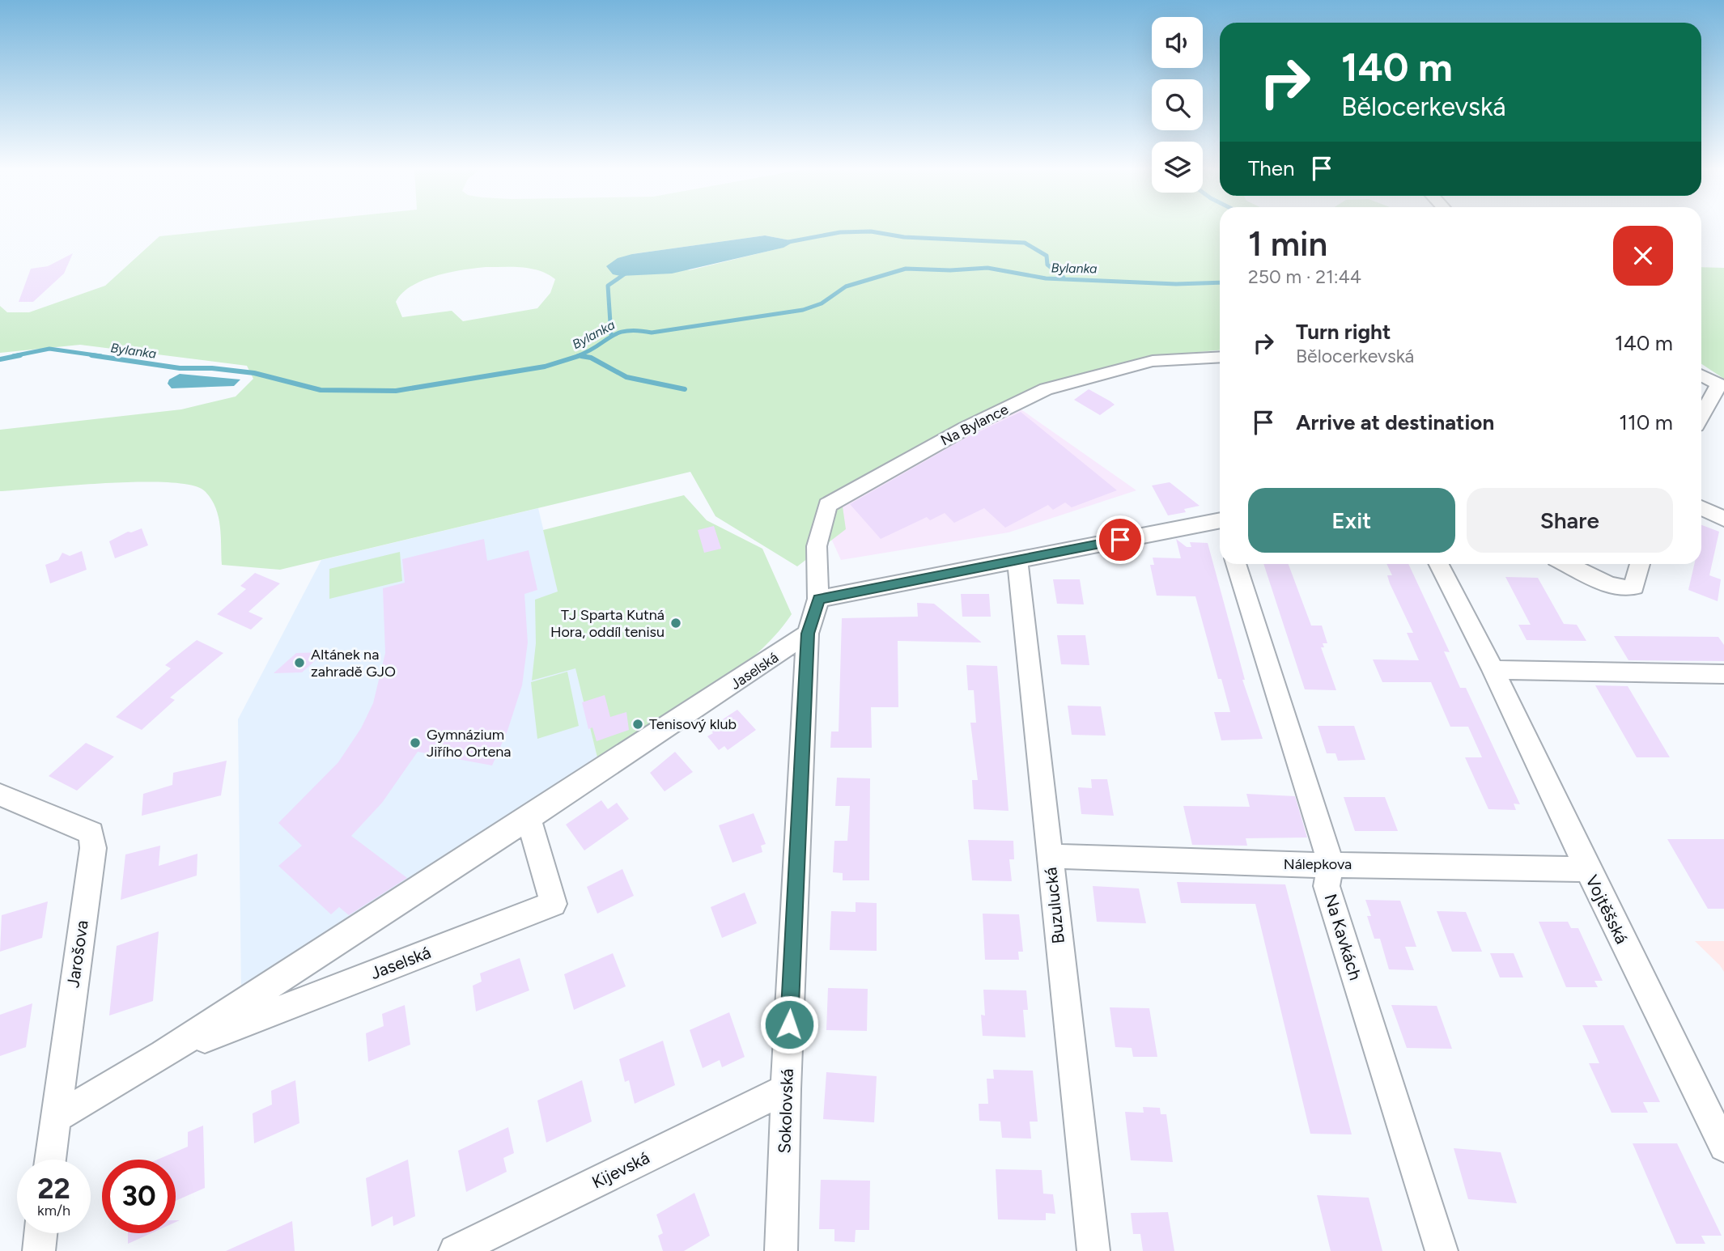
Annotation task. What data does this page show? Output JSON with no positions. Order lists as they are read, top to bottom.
{
  "streets": {
    "street": [
      "Na Bylance",
      "Jaselská",
      "Nálepkova",
      "Buzulucká",
      "Vojtěšská",
      "Na Kavkách",
      "Jarošova",
      "Sokolovská",
      "Kijevská"
    ]
  },
  "crossings": [
    ["Na Bylance", "Sokolovská"],
    ["Jaselská", "Jarošova"],
    ["Jaselská", "Sokolovská"],
    ["Nálepkova", "Buzulucká"],
    ["Nálepkova", "Vojtěšská"],
    ["Nálepkova", "Na Kavkách"],
    ["Sokolovská", "Kijevská"]
  ],
  "water": ["Bylanka"],
  "places": [
    "TJ Sparta Kutná Hora, oddíl tenisu",
    "Altánek na zahradě GJO",
    "Tenisový klub",
    "Gymnázium Jiřího Ortena"
  ],
  "page": {
    "turn": ["140 m", "Bělocerkevská"],
    "then": "Then",
    "heading": ["1 min", "250 m · 21:44"],
    "list": [
      {
        "name": "Turn right",
        "note": "Bělocerkevská",
        "value": "140 m"
      },
      {
        "name": "Arrive at destination",
        "value": "110 m"
      }
    ],
    "buttons": ["Exit", "Share"],
    "speed": "22 km/h",
    "limit": "30"
  }
}
